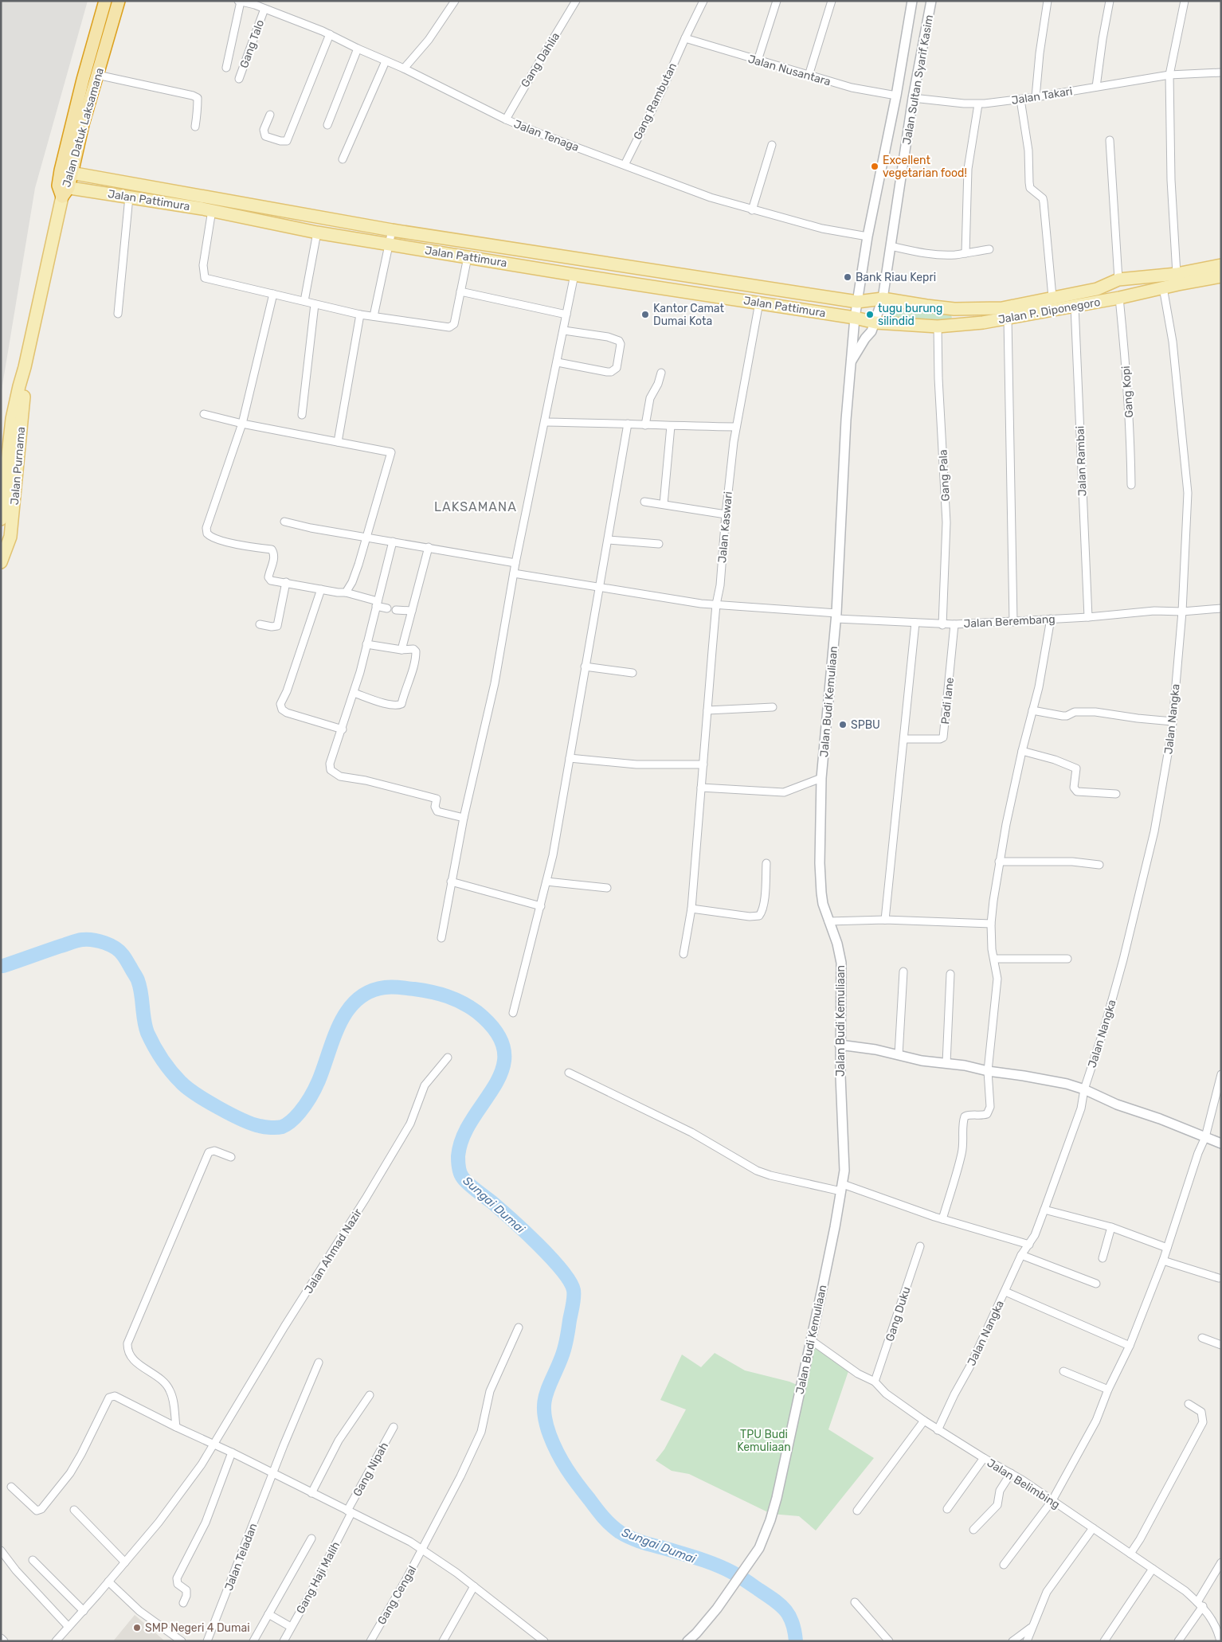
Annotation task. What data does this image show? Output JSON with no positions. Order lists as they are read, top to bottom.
{
  "streets": {
    "highway": ["Jalan Datuk Laksamana"],
    "main road": ["Jalan Pattimura", "Jalan P. Diponegoro", "Jalan Purnama"],
    "street": [
      "Gang Talo",
      "Gang Dahlia",
      "Jalan Nusantara",
      "Jalan Sultan Syarif Kasim",
      "Jalan Takari",
      "Gang Rambutan",
      "Jalan Tenaga",
      "Gang Kopi",
      "Jalan Rambai",
      "Gang Pala",
      "Jalan Kaswari",
      "Jalan Berembang",
      "Padi lane",
      "Jalan Budi Kemuliaan",
      "Jalan Nangka",
      "Jalan Ahmad Nazir",
      "Gang Duku",
      "Gang Nipah",
      "Jalan Belimbing",
      "Jalan Teladan",
      "Gang Haji Malih",
      "Gang Cengal"
    ]
  },
  "crossings": [
    ["Gang Talo", "Jalan Tenaga"],
    ["Gang Dahlia", "Jalan Tenaga"],
    ["Jalan Nusantara", "Gang Rambutan"],
    ["Jalan Nusantara", "Jalan Budi Kemuliaan"],
    ["Jalan Sultan Syarif Kasim", "Jalan Takari"],
    ["Jalan Sultan Syarif Kasim", "Jalan Pattimura"],
    ["Jalan Sultan Syarif Kasim", "Jalan P. Diponegoro"],
    ["Jalan Sultan Syarif Kasim", "Jalan Budi Kemuliaan"],
    ["Gang Rambutan", "Jalan Tenaga"],
    ["Jalan Datuk Laksamana", "Jalan Pattimura"],
    ["Jalan Datuk Laksamana", "Jalan Purnama"],
    ["Jalan Tenaga", "Jalan Budi Kemuliaan"],
    ["Jalan Pattimura", "Jalan P. Diponegoro"],
    ["Jalan Pattimura", "Jalan Purnama"],
    ["Jalan Pattimura", "Jalan Kaswari"],
    ["Jalan Pattimura", "Jalan Budi Kemuliaan"],
    ["Jalan P. Diponegoro", "Gang Kopi"],
    ["Jalan P. Diponegoro", "Jalan Rambai"],
    ["Jalan P. Diponegoro", "Gang Pala"],
    ["Jalan P. Diponegoro", "Jalan Budi Kemuliaan"],
    ["Jalan P. Diponegoro", "Jalan Nangka"],
    ["Jalan Rambai", "Jalan Berembang"],
    ["Gang Pala", "Jalan Berembang"],
    ["Jalan Kaswari", "Jalan Berembang"],
    ["Jalan Berembang", "Padi lane"],
    ["Jalan Berembang", "Jalan Budi Kemuliaan"],
    ["Jalan Berembang", "Jalan Nangka"],
    ["Jalan Budi Kemuliaan", "Jalan Belimbing"],
    ["Jalan Nangka", "Jalan Belimbing"],
    ["Gang Duku", "Jalan Belimbing"],
    ["Gang Nipah", "Gang Haji Malih"]
  ],
  "districts": ["LAKSAMANA"],
  "water": ["Sungai Dumai"],
  "parks": ["TPU Budi Kemuliaan"],
  "places": [
    "Excellent vegetarian food!",
    "Bank Riau Kepri",
    "Kantor Camat Dumai Kota",
    "tugu burung silindid",
    "SPBU",
    "SMP Negeri 4 Dumai"
  ]
}
